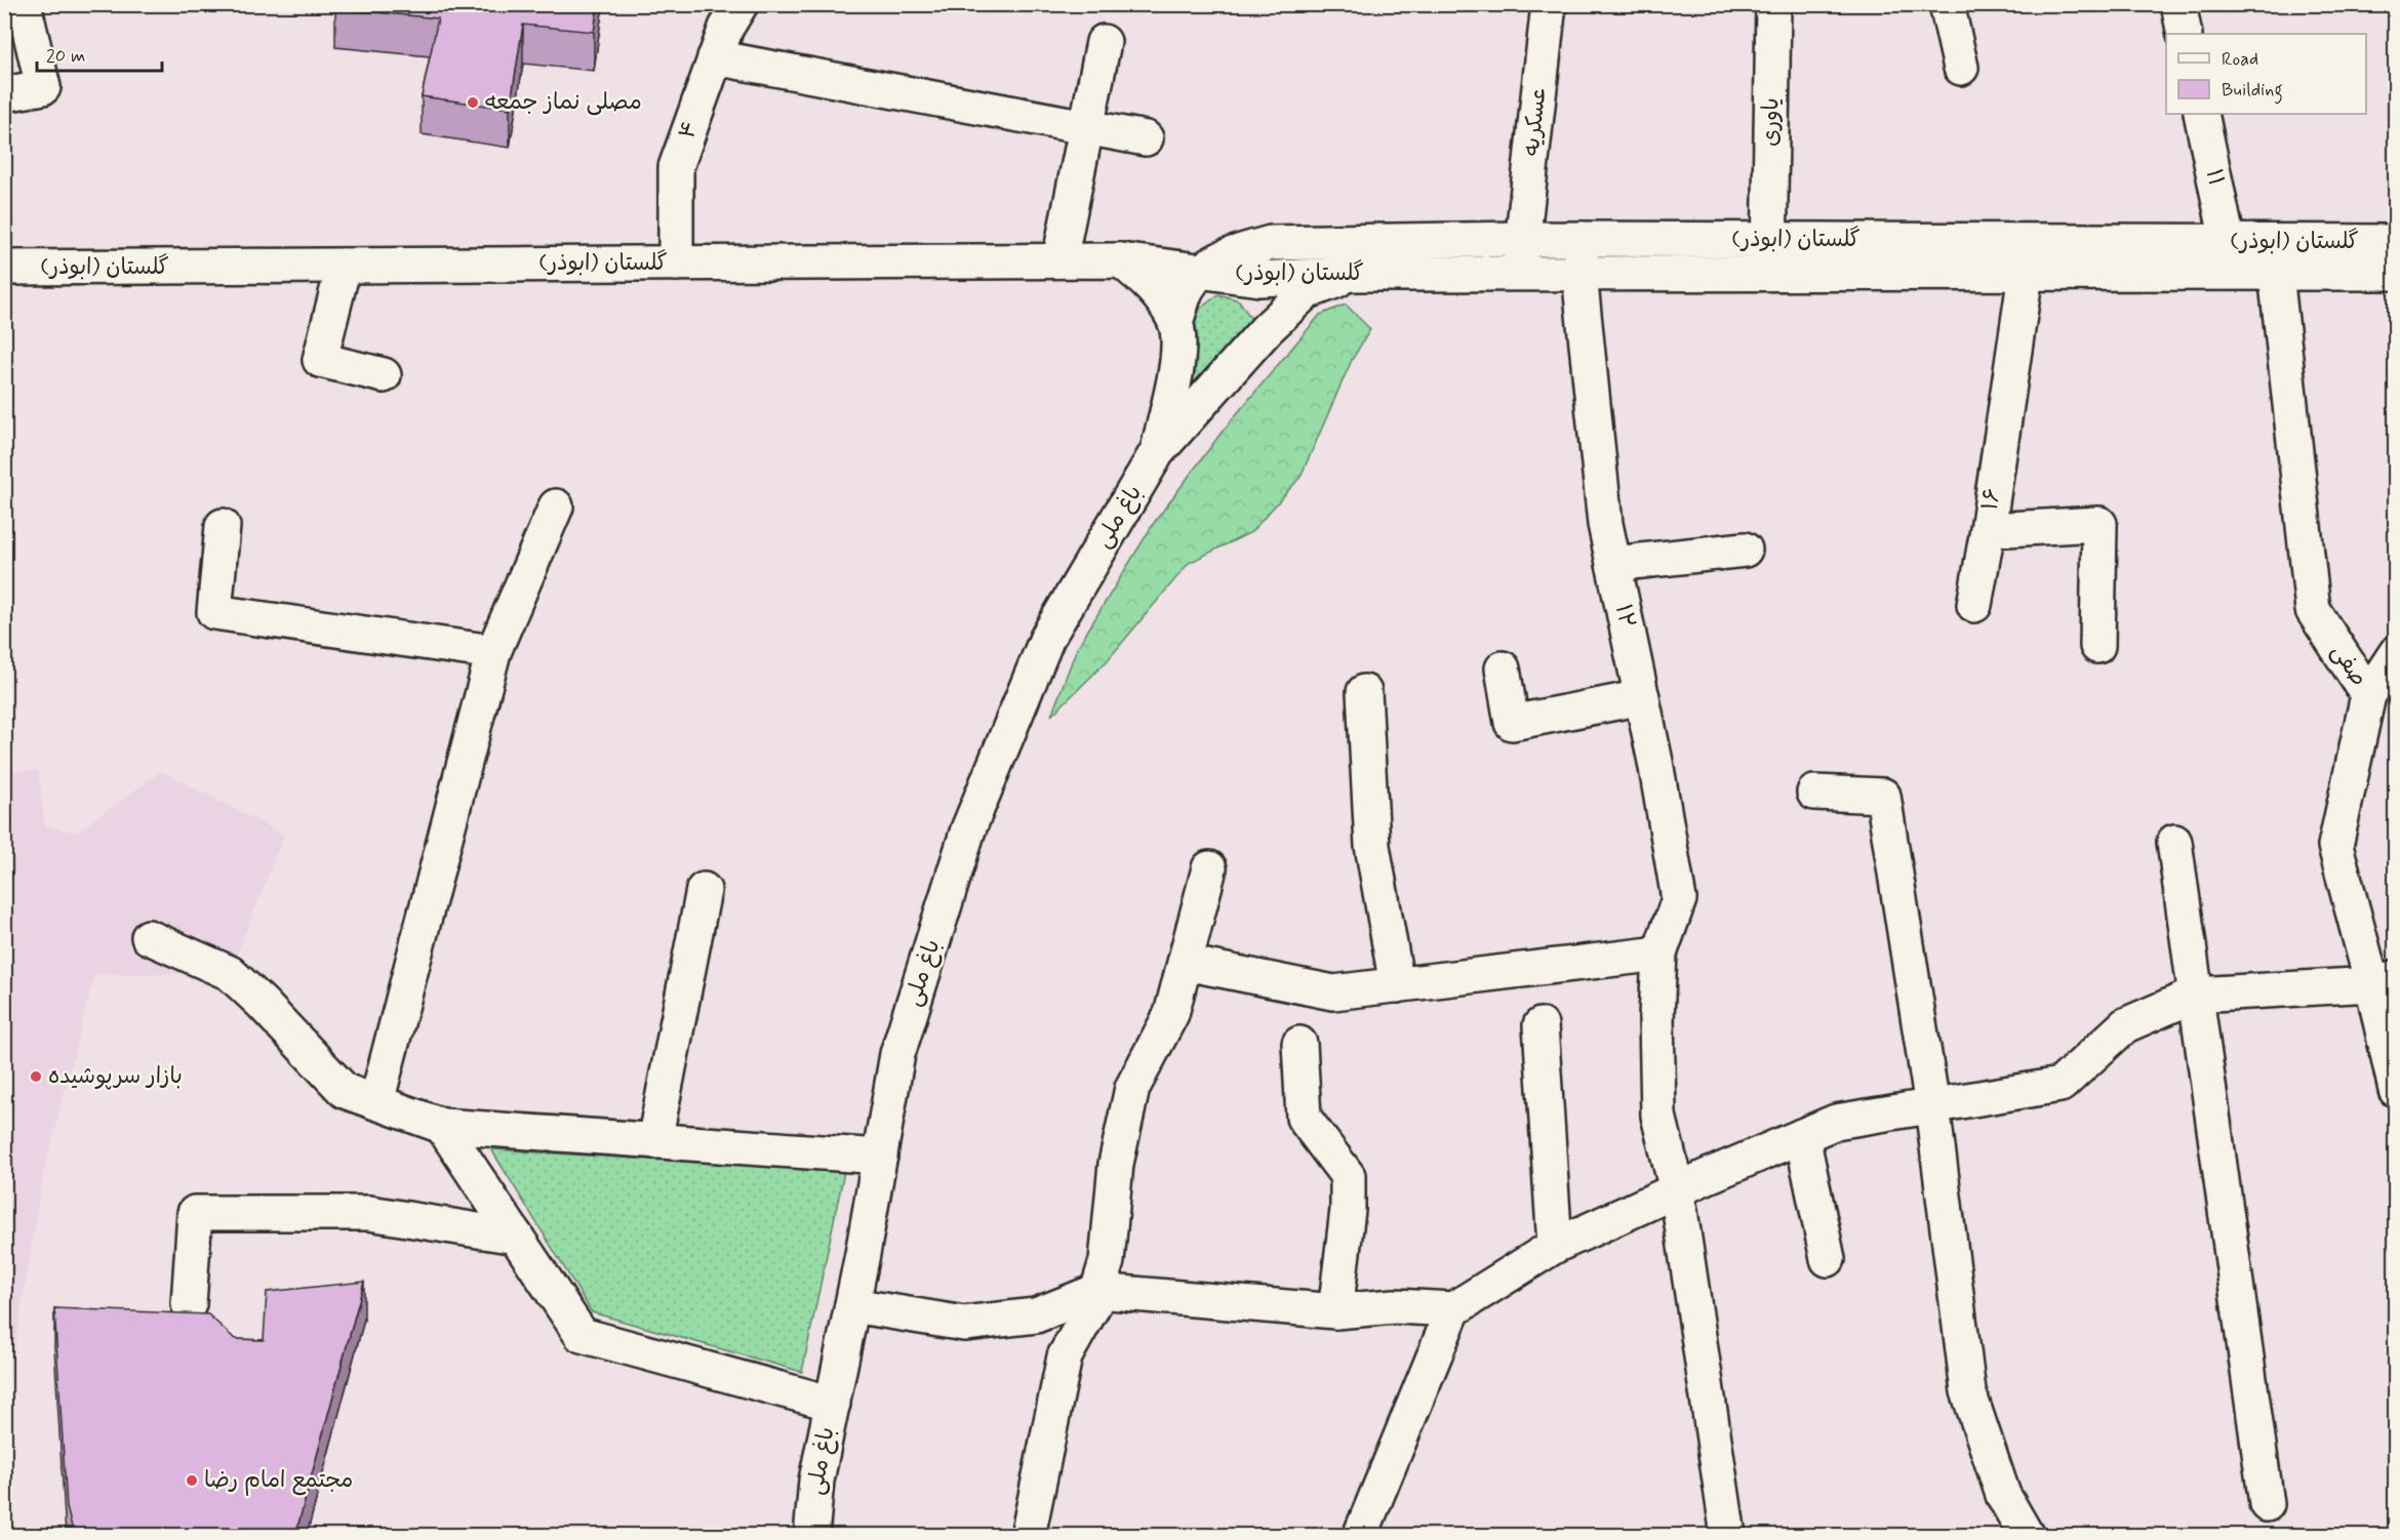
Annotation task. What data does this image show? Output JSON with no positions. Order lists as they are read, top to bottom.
{
  "streets": {
    "street": [
      "عسکریه",
      "یاوری",
      "۴",
      "۱۱",
      "گلستان (ابوذر)",
      "۱۶",
      "باغ ملی",
      "۱۲",
      "صفی"
    ]
  },
  "crossings": [
    ["عسکریه", "گلستان (ابوذر)"],
    ["یاوری", "گلستان (ابوذر)"],
    ["۴", "گلستان (ابوذر)"],
    ["۱۱", "گلستان (ابوذر)"],
    ["گلستان (ابوذر)", "۱۶"],
    ["گلستان (ابوذر)", "باغ ملی"],
    ["گلستان (ابوذر)", "۱۲"],
    ["گلستان (ابوذر)", "صفی"]
  ],
  "places": ["مصلی نماز جمعه", "بازار سرپوشیده", "مجتمع امام رضا"],
  "legend": ["Road", "Building"],
  "scale_bar": "20 m"
}
